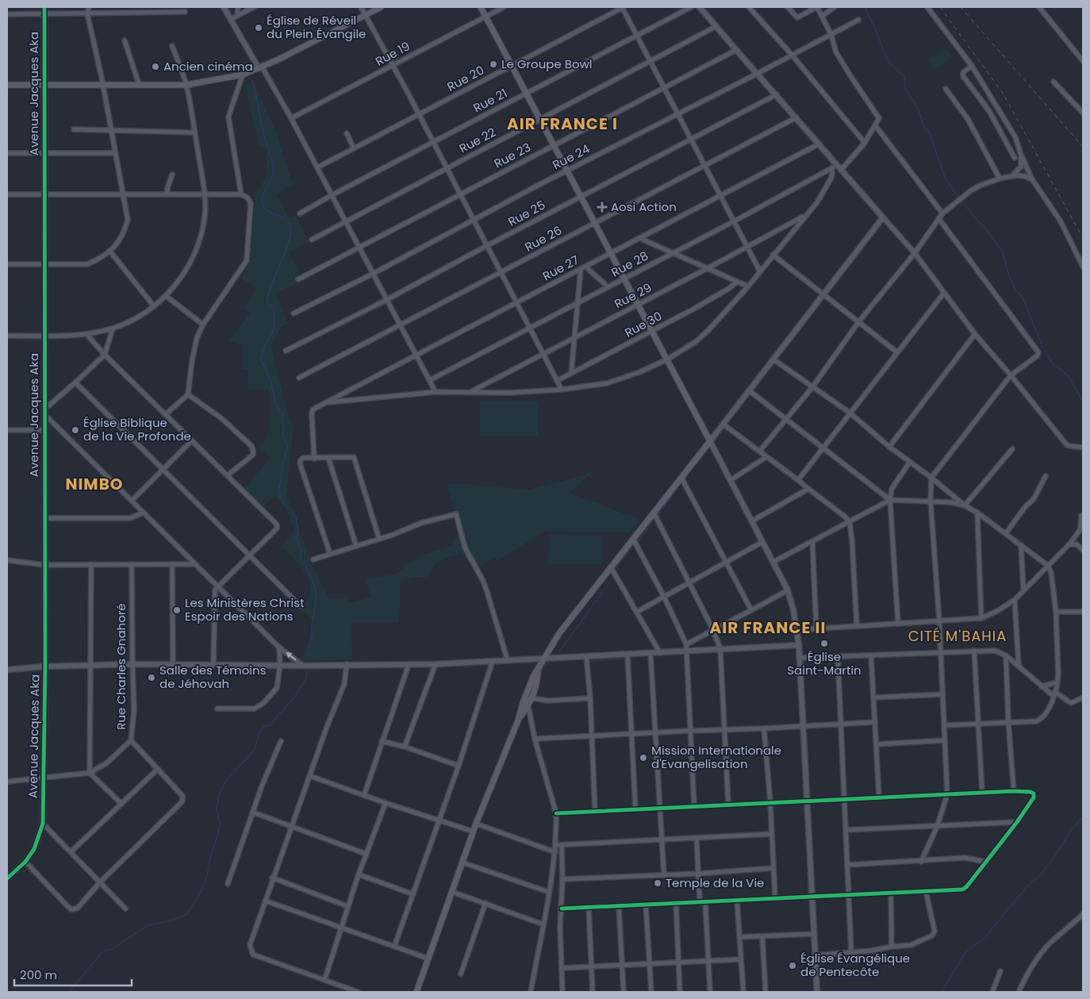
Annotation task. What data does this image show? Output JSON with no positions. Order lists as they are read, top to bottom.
{
  "streets": {
    "street": [
      "Rue 19",
      "Rue 20",
      "Avenue Jacques Aka",
      "Rue 21",
      "Rue 22",
      "Rue 23",
      "Rue 24",
      "Rue 25",
      "Rue 26",
      "Rue 28",
      "Rue 27",
      "Rue 29",
      "Rue 30",
      "Rue Charles Gnahoré"
    ]
  },
  "districts": [
    "AIR FRANCE I",
    "NIMBO",
    "AIR FRANCE II",
    "CITÉ M'BAHIA"
  ],
  "places": {
    "other": [
      "Église de Réveil du Plein Évangile",
      "Le Groupe Bowl",
      "Ancien cinéma",
      "Église Biblique de la Vie Profonde",
      "Les Ministères Christ Espoir des Nations",
      "Église Saint-Martin",
      "Salle des Témoins de Jéhovah",
      "Mission Internationale d'Evangelisation",
      "Temple de la Vie",
      "Église Évangélique de Pentecôte"
    ],
    "health": ["Aosi Action"]
  },
  "scale_bar": "200 m"
}
